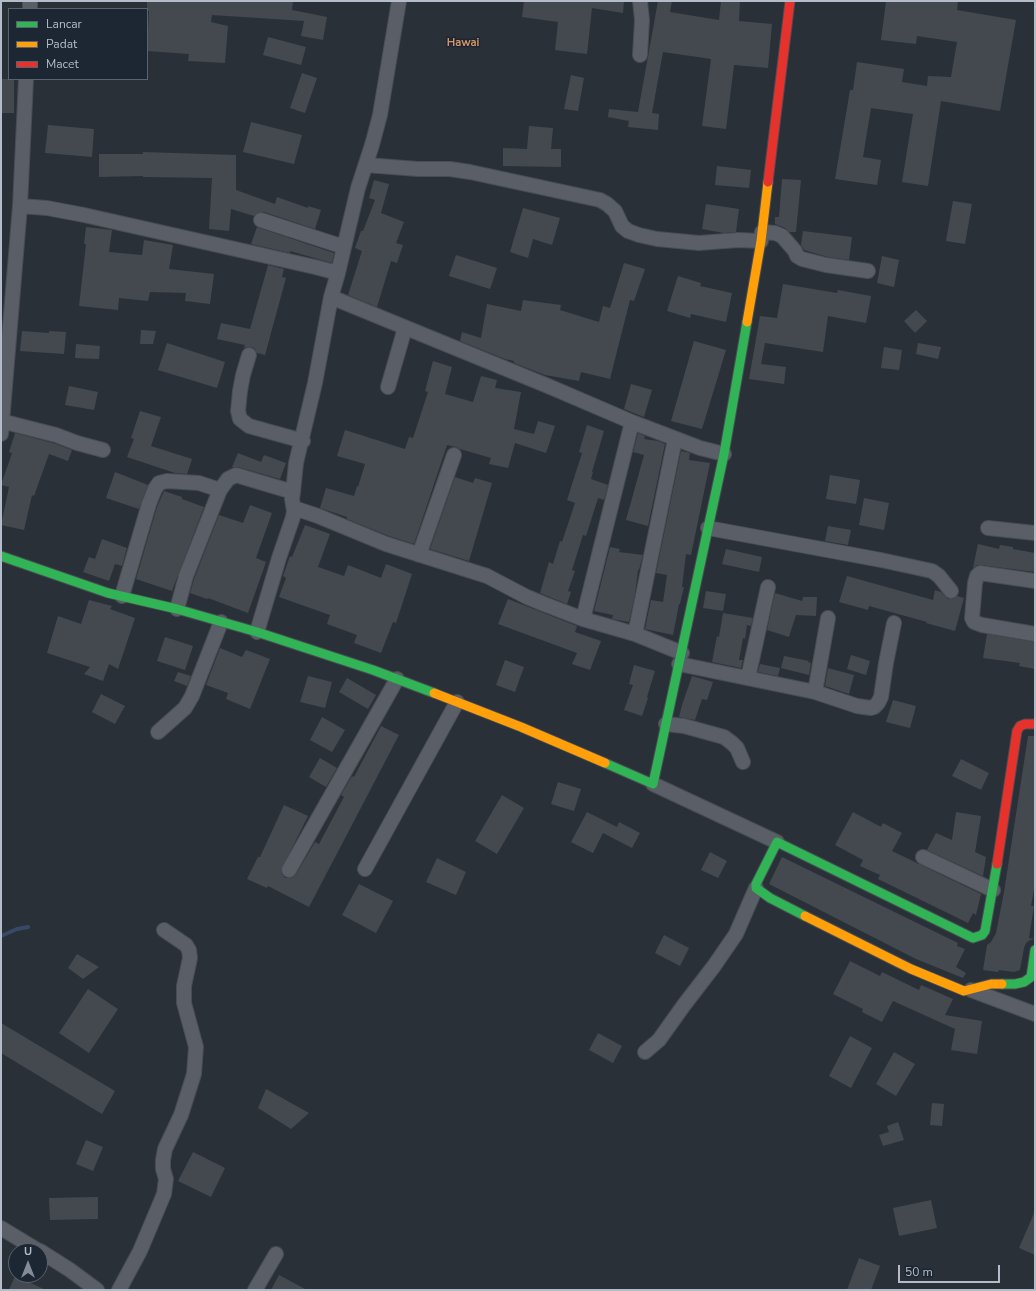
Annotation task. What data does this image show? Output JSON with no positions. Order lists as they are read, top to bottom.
{
  "districts": ["Hawai"],
  "legend": ["Lancar", "Padat", "Macet"],
  "scale_bar": "50 m",
  "north": "top"
}
